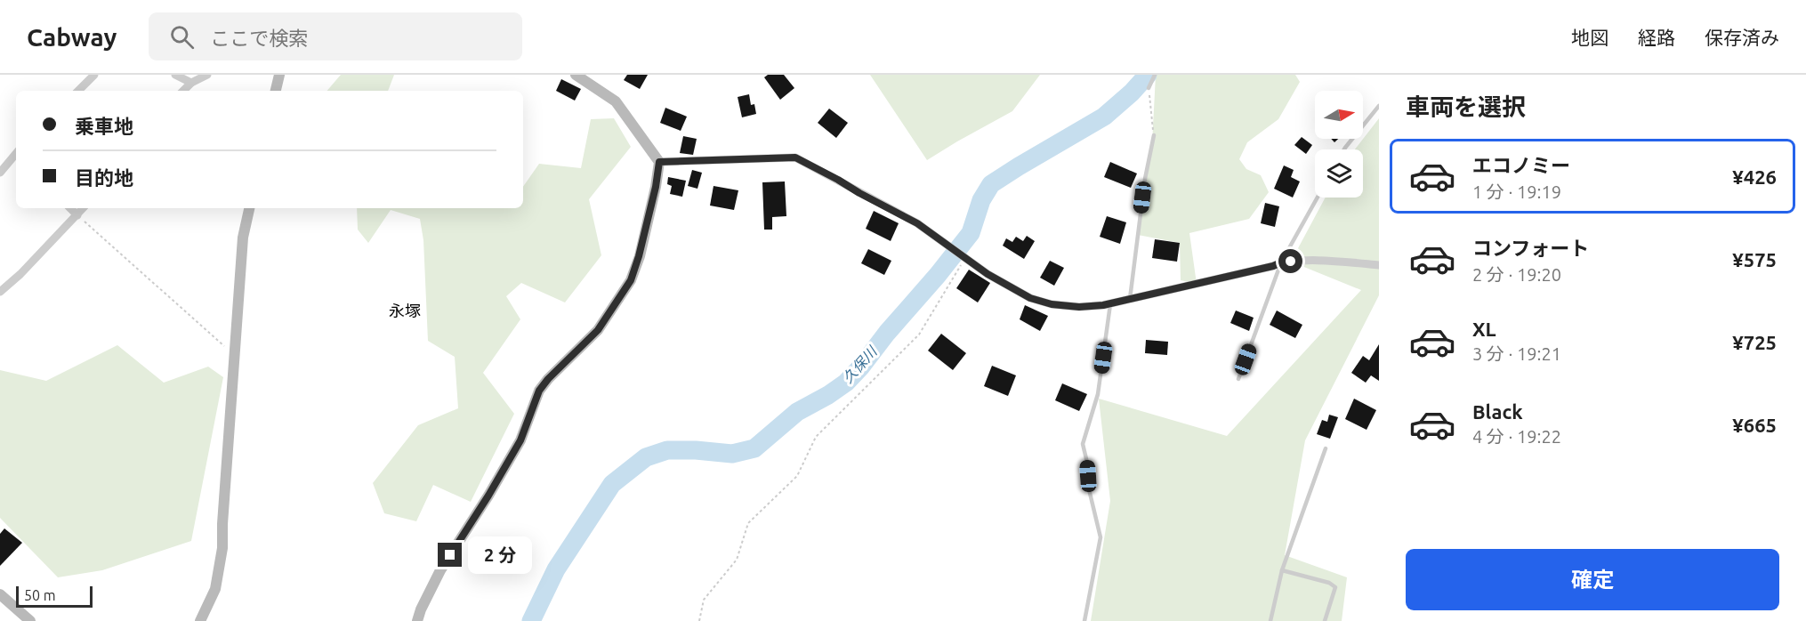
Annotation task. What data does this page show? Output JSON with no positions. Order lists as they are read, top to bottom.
{
  "districts": ["永塚"],
  "water": ["久保川"],
  "scale_bar": "50 m",
  "north": "right",
  "page": {
    "header": "Cabway",
    "search": "ここで検索",
    "nav": ["地図", "経路", "保存済み"],
    "heading": "車両を選択",
    "banner": ["乗車地", "目的地"],
    "list": [
      {
        "name": "エコノミー",
        "note": "1 分 · 19:19",
        "value": "¥426"
      },
      {
        "name": "コンフォート",
        "note": "2 分 · 19:20",
        "value": "¥575"
      },
      {
        "name": "XL",
        "note": "3 分 · 19:21",
        "value": "¥725"
      },
      {
        "name": "Black",
        "note": "4 分 · 19:22",
        "value": "¥665"
      }
    ],
    "bubble": "2 分",
    "buttons": "確定",
    "scale": "50 m"
  }
}
